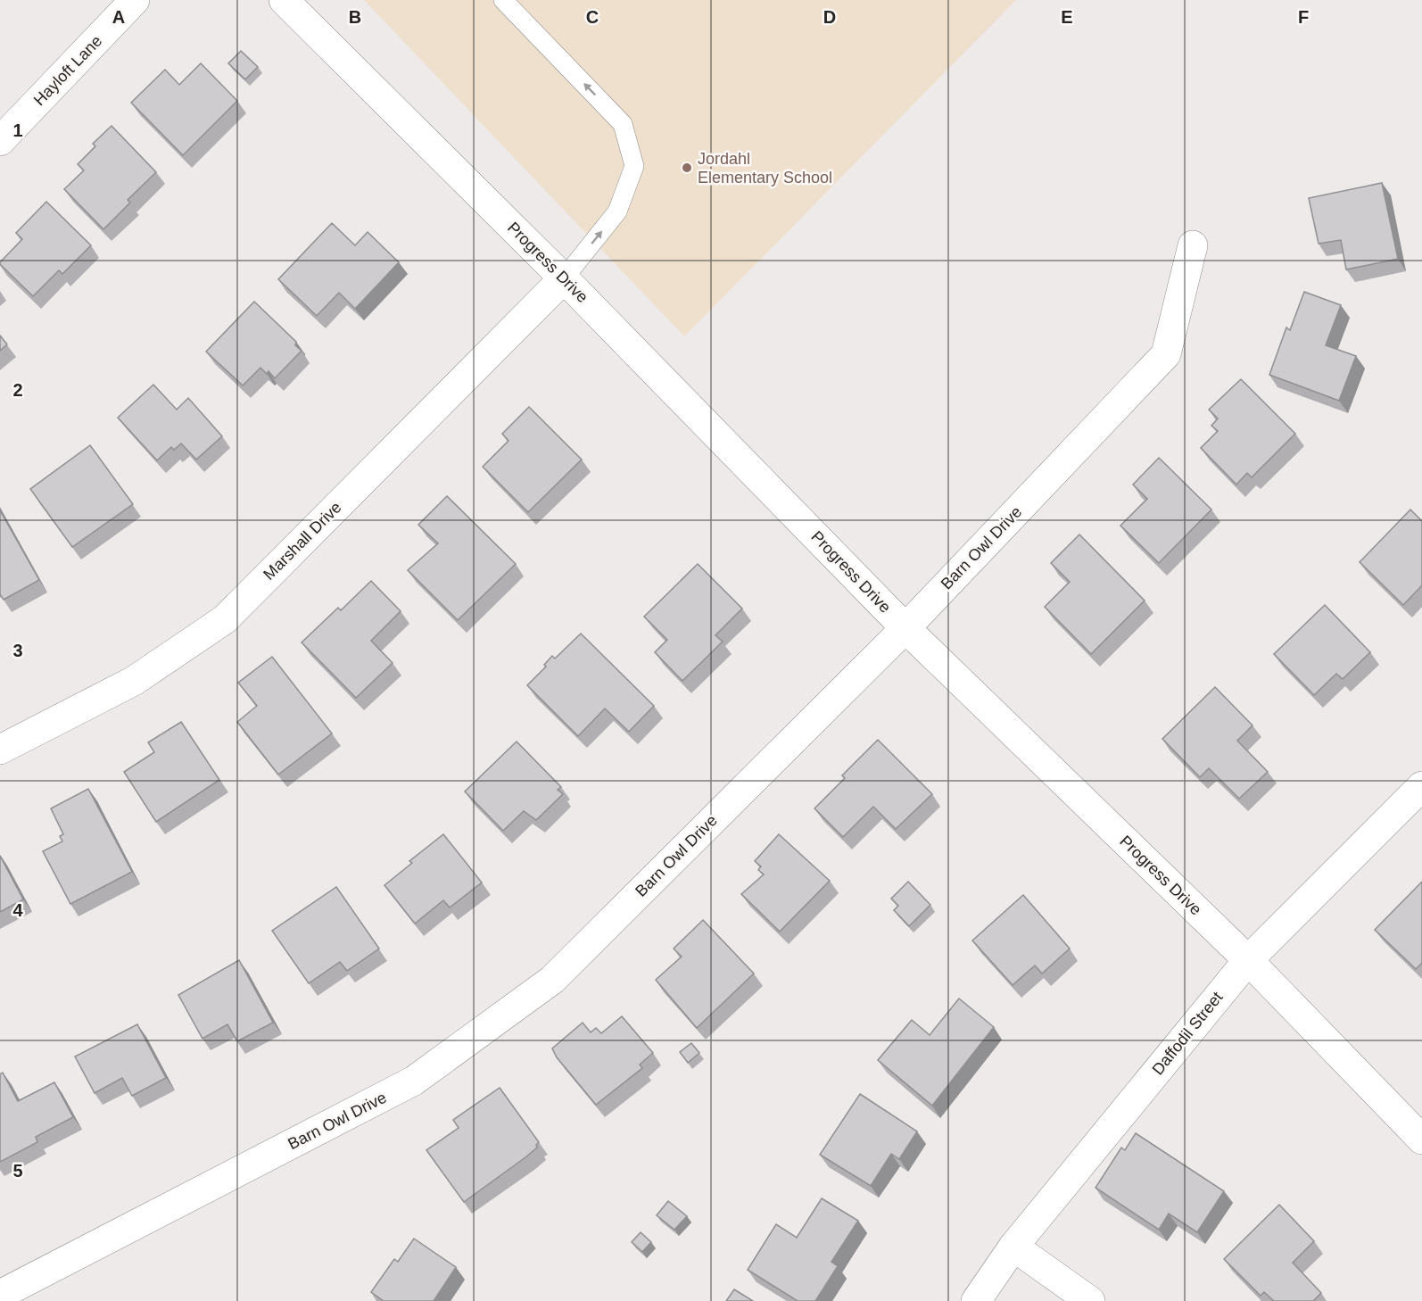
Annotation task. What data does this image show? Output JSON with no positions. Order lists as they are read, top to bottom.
{
  "streets": {
    "street": [
      "Hayloft Lane",
      "Progress Drive",
      "Marshall Drive",
      "Barn Owl Drive",
      "Daffodil Street"
    ]
  },
  "crossings": [
    ["Progress Drive", "Marshall Drive"],
    ["Progress Drive", "Barn Owl Drive"],
    ["Progress Drive", "Daffodil Street"]
  ],
  "places": ["Jordahl Elementary School"],
  "grid": {
    "columns": [
      "A",
      "B",
      "C",
      "D",
      "E",
      "F"
    ],
    "rows": [
      "1",
      "2",
      "3",
      "4",
      "5"
    ]
  }
}
